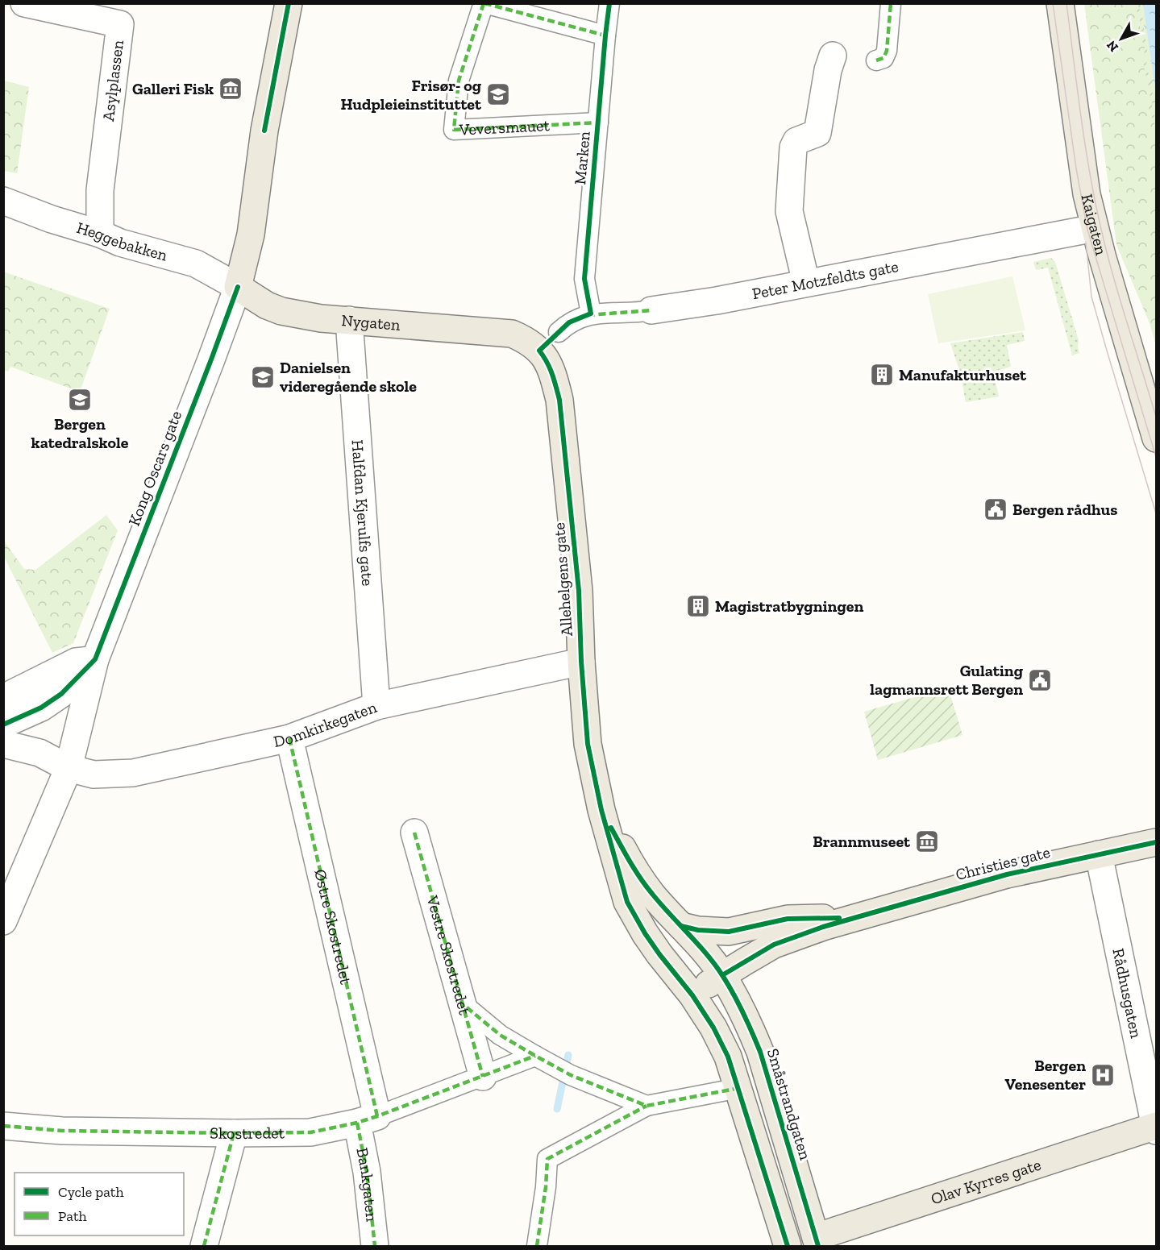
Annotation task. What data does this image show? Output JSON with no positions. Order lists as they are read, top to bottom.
{
  "streets": {
    "main road": [
      "Kaigaten",
      "Nygaten",
      "Kong Oscars gate",
      "Allehelgens gate",
      "Christies gate",
      "Småstrandgaten",
      "Olav Kyrres gate"
    ],
    "street": [
      "Asylplassen",
      "Veversmauet",
      "Marken",
      "Heggebakken",
      "Peter Motzfeldts gate",
      "Halfdan Kjerulfs gate",
      "Domkirkegaten",
      "Østre Skostredet",
      "Vestre Skostredet",
      "Rådhusgaten",
      "Skostredet",
      "Bankgaten"
    ]
  },
  "crossings": [
    ["Asylplassen", "Heggebakken"],
    ["Veversmauet", "Marken"],
    ["Marken", "Peter Motzfeldts gate"],
    ["Kaigaten", "Peter Motzfeldts gate"],
    ["Heggebakken", "Nygaten"],
    ["Heggebakken", "Kong Oscars gate"],
    ["Nygaten", "Kong Oscars gate"],
    ["Nygaten", "Halfdan Kjerulfs gate"],
    ["Nygaten", "Allehelgens gate"],
    ["Kong Oscars gate", "Domkirkegaten"],
    ["Halfdan Kjerulfs gate", "Domkirkegaten"],
    ["Allehelgens gate", "Domkirkegaten"],
    ["Allehelgens gate", "Christies gate"],
    ["Allehelgens gate", "Småstrandgaten"],
    ["Domkirkegaten", "Østre Skostredet"],
    ["Christies gate", "Rådhusgaten"],
    ["Christies gate", "Småstrandgaten"],
    ["Østre Skostredet", "Skostredet"],
    ["Østre Skostredet", "Bankgaten"],
    ["Vestre Skostredet", "Skostredet"],
    ["Rådhusgaten", "Olav Kyrres gate"],
    ["Småstrandgaten", "Olav Kyrres gate"],
    ["Skostredet", "Bankgaten"]
  ],
  "places": {
    "museum": ["Galleri Fisk", "Brannmuseet"],
    "school or university": ["Frisør- og Hudpleieinstituttet", "Danielsen videregående skole", "Bergen katedralskole"],
    "building": ["Manufakturhuset", "Magistratbygningen"],
    "public building": ["Bergen rådhus", "Gulating lagmannsrett Bergen"],
    "hospital": ["Bergen Venesenter"]
  },
  "legend": ["Cycle path", "Path"],
  "north": "bottom left"
}
